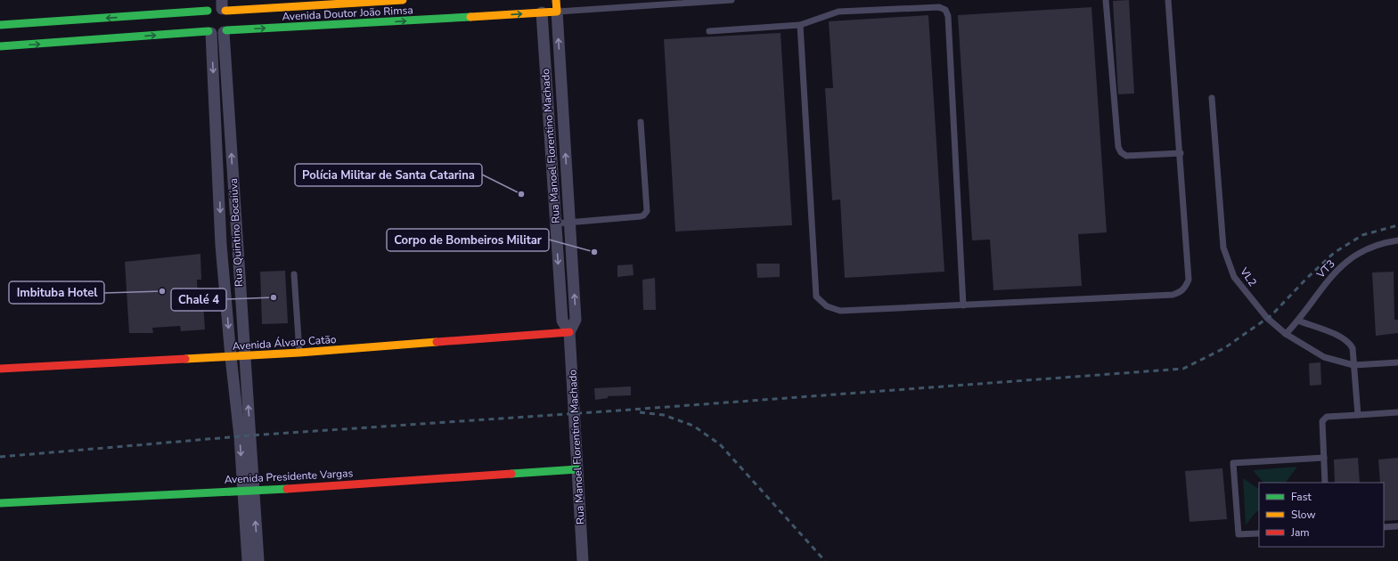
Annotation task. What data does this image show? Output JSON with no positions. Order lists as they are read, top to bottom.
{
  "streets": {
    "street": [
      "Avenida Doutor João Rimsa",
      "Rua Manoel Florentino Machado",
      "Rua Quintino Bocaiúva",
      "Avenida Álvaro Catão",
      "Avenida Presidente Vargas"
    ],
    "lane": ["VT3", "VL2"]
  },
  "crossings": [
    ["Avenida Doutor João Rimsa", "Rua Manoel Florentino Machado"],
    ["Avenida Doutor João Rimsa", "Rua Quintino Bocaiúva"],
    ["Rua Manoel Florentino Machado", "Avenida Álvaro Catão"],
    ["Rua Manoel Florentino Machado", "Avenida Presidente Vargas"],
    ["Rua Quintino Bocaiúva", "Avenida Álvaro Catão"],
    ["Rua Quintino Bocaiúva", "Avenida Presidente Vargas"],
    ["VT3", "VL2"]
  ],
  "places": [
    "Polícia Militar de Santa Catarina",
    "Corpo de Bombeiros Militar",
    "Imbituba Hotel",
    "Chalé 4"
  ],
  "legend": ["Fast", "Slow", "Jam"]
}
